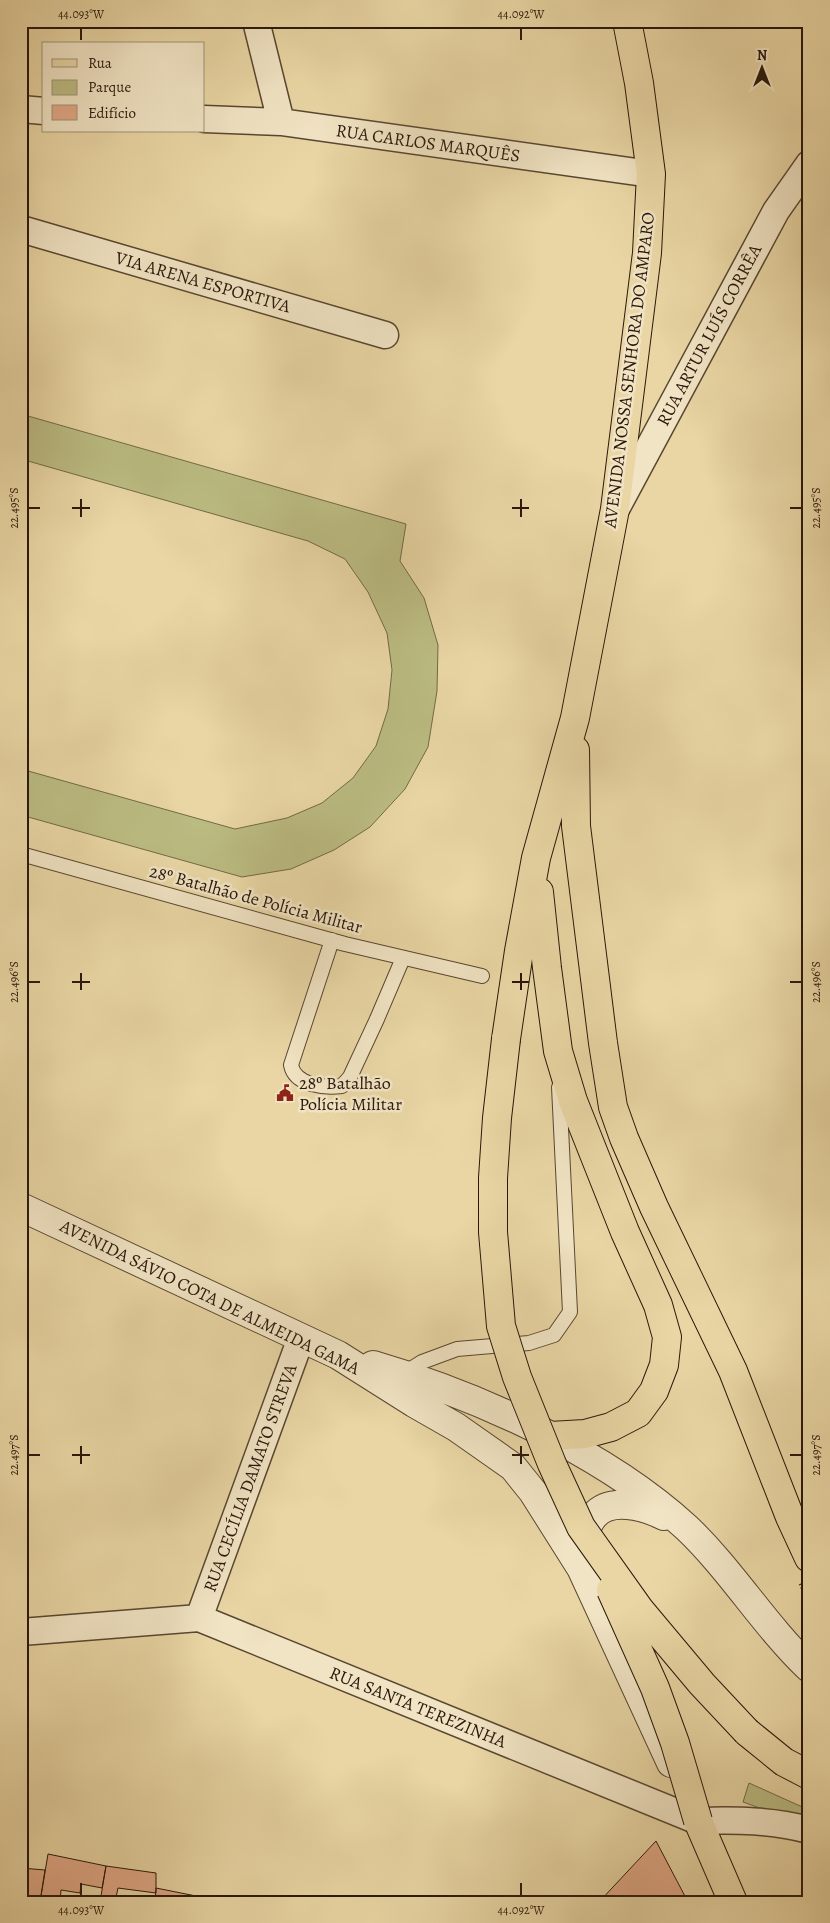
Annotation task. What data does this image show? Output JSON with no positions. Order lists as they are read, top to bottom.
{
  "streets": {
    "main road": ["AVENIDA NOSSA SENHORA DO AMPARO"],
    "street": [
      "RUA CARLOS MARQUÊS",
      "VIA ARENA ESPORTIVA",
      "RUA ARTUR LUÍS CORRÊA",
      "AVENIDA SÁVIO COTA DE ALMEIDA GAMA",
      "RUA CECÍLIA DAMATO STREVA",
      "RUA SANTA TEREZINHA"
    ],
    "lane": ["28º Batalhão de Polícia Militar"]
  },
  "crossings": [
    ["RUA CARLOS MARQUÊS", "AVENIDA NOSSA SENHORA DO AMPARO"],
    ["RUA ARTUR LUÍS CORRÊA", "AVENIDA NOSSA SENHORA DO AMPARO"],
    ["AVENIDA SÁVIO COTA DE ALMEIDA GAMA", "RUA CECÍLIA DAMATO STREVA"],
    ["AVENIDA SÁVIO COTA DE ALMEIDA GAMA", "RUA SANTA TEREZINHA"],
    ["RUA CECÍLIA DAMATO STREVA", "RUA SANTA TEREZINHA"]
  ],
  "places": {
    "public building": ["28º Batalhão Polícia Militar"]
  },
  "legend": ["Rua", "Parque", "Edifício"],
  "north": "top",
  "coordinates": [
    "44.093°W",
    "44.092°W",
    "22.495°S",
    "22.496°S",
    "22.497°S"
  ]
}
